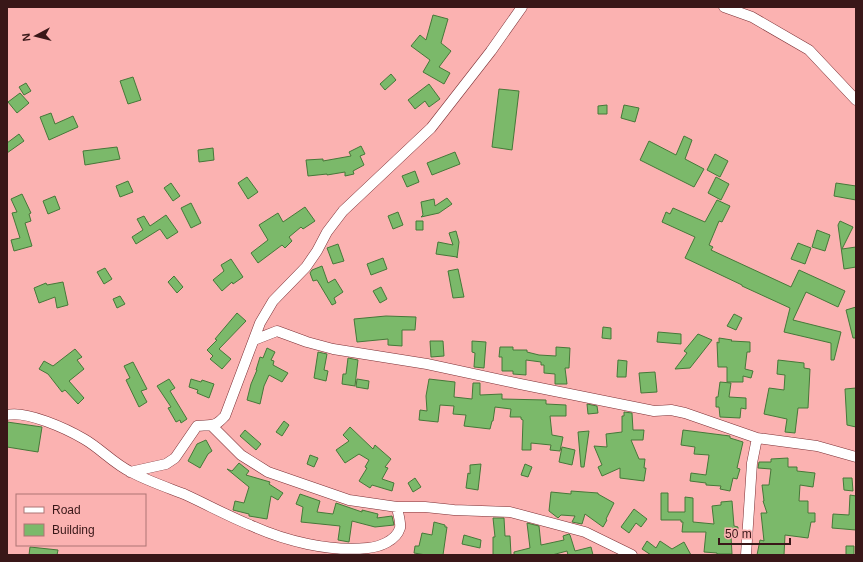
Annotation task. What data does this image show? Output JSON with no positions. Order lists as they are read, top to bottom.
{
  "legend": ["Road", "Building"],
  "scale_bar": "50 m",
  "north": "left"
}
